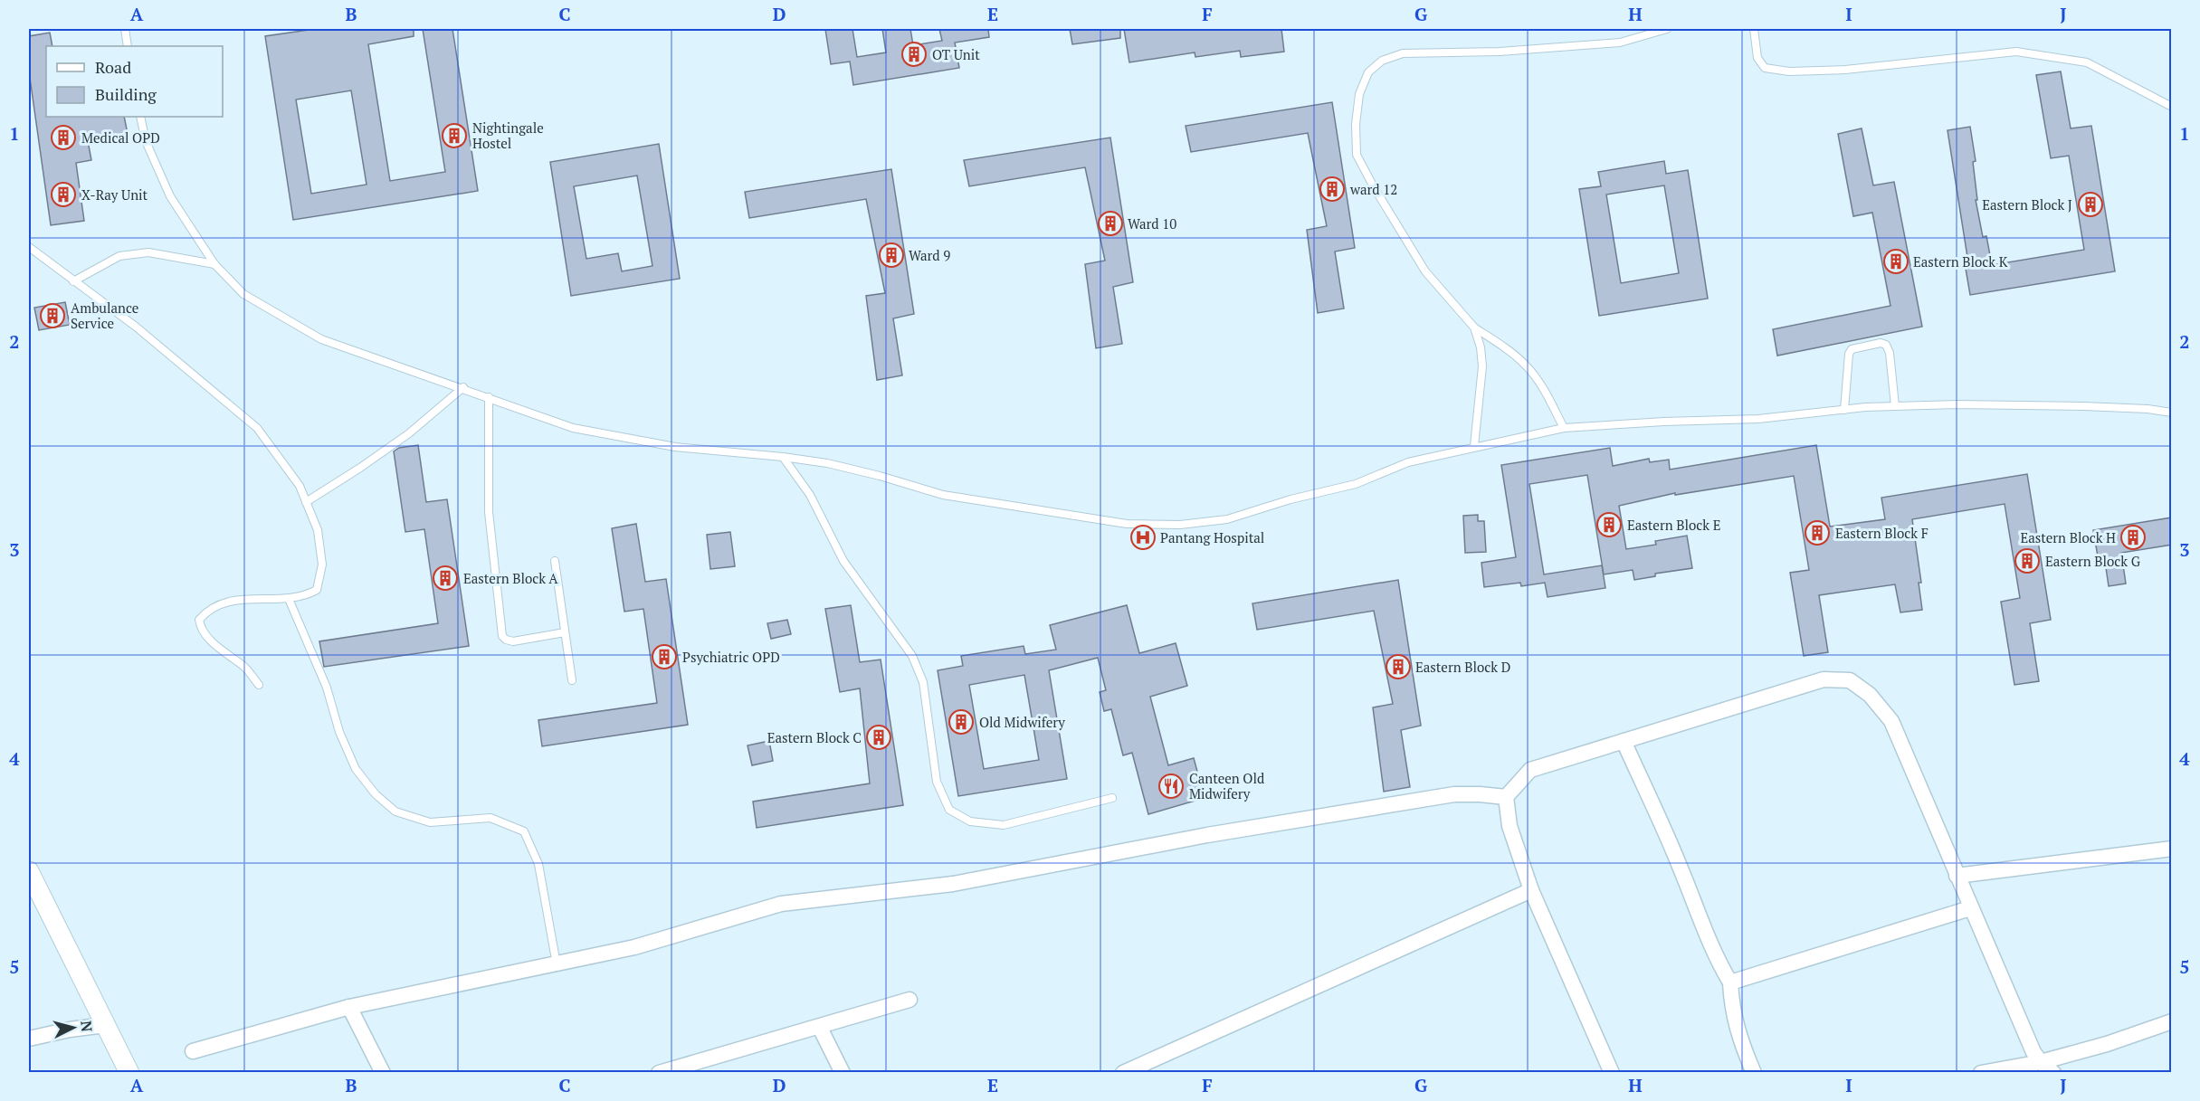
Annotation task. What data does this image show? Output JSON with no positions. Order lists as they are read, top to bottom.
{
  "places": {
    "building": [
      "OT Unit",
      "Nightingale Hostel",
      "Medical OPD",
      "ward 12",
      "X-Ray Unit",
      "Eastern Block J",
      "Ward 10",
      "Ward 9",
      "Eastern Block K",
      "Ambulance Service",
      "Eastern Block E",
      "Eastern Block F",
      "Eastern Block H",
      "Eastern Block G",
      "Eastern Block A",
      "Psychiatric OPD",
      "Eastern Block D",
      "Old Midwifery",
      "Eastern Block C"
    ],
    "hospital": ["Pantang Hospital"],
    "restaurant": ["Canteen Old Midwifery"]
  },
  "legend": ["Road", "Building"],
  "north": "right",
  "grid": {
    "columns": [
      "A",
      "B",
      "C",
      "D",
      "E",
      "F",
      "G",
      "H",
      "I",
      "J"
    ],
    "rows": [
      "1",
      "2",
      "3",
      "4",
      "5"
    ]
  }
}
